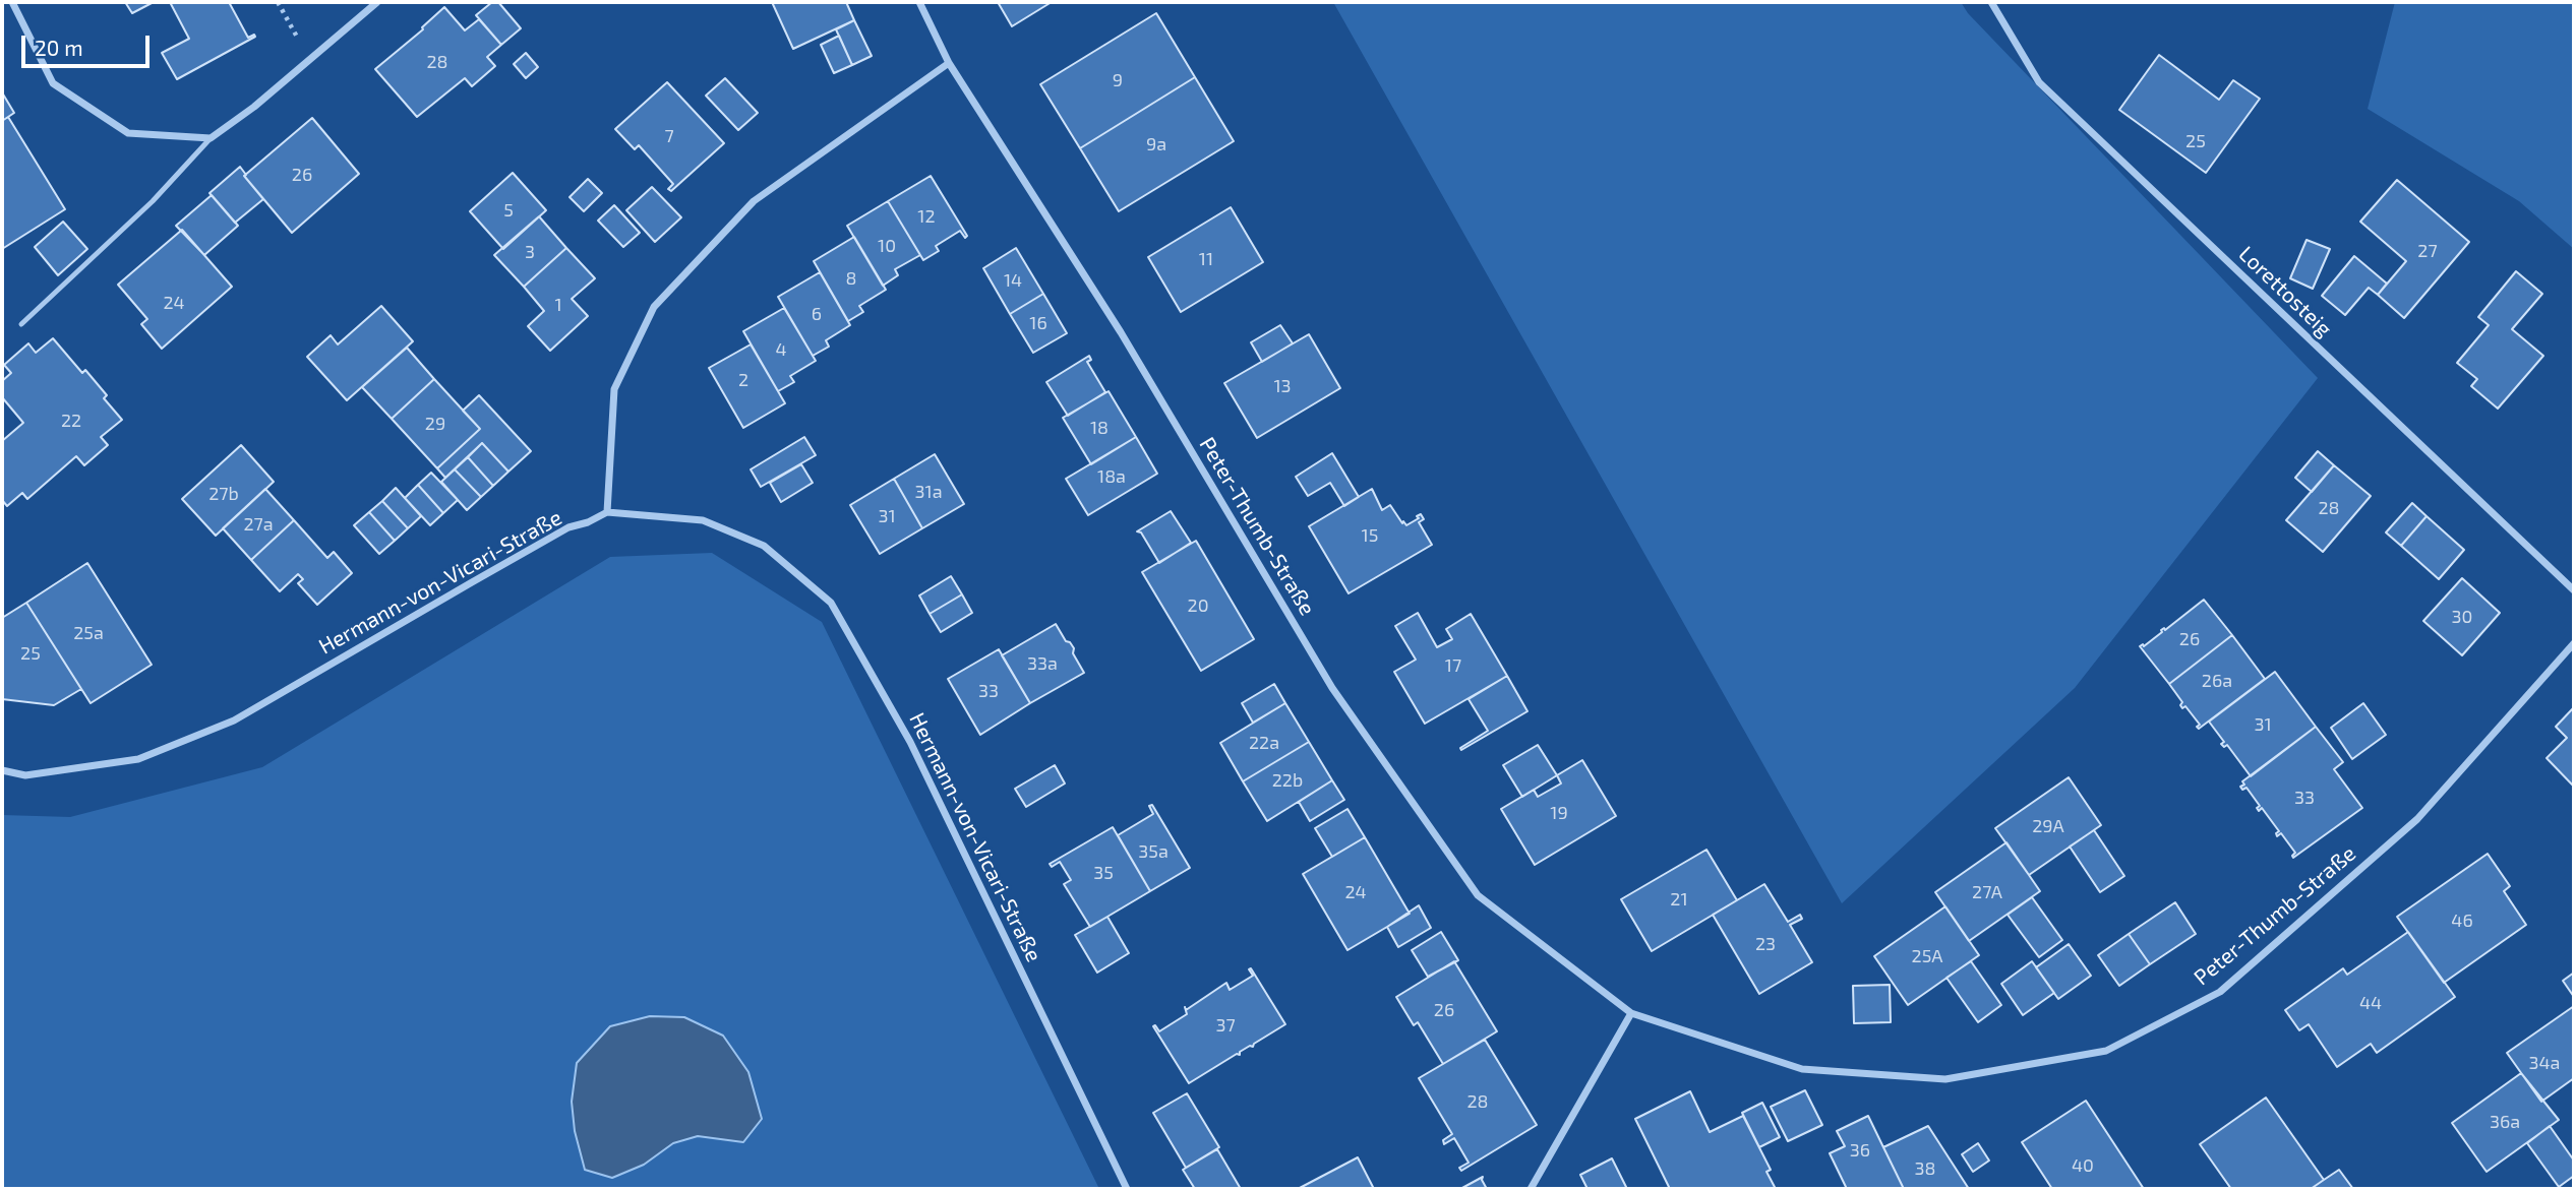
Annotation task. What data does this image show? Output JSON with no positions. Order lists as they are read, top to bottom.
{
  "streets": {
    "street": ["Lorettosteig", "Peter-Thumb-Straße", "Hermann-von-Vicari-Straße"]
  },
  "house_numbers": [
    "28",
    "9",
    "7",
    "25",
    "9a",
    "26",
    "5",
    "12",
    "10",
    "27",
    "3",
    "11",
    "8",
    "14",
    "24",
    "1",
    "6",
    "16",
    "4",
    "2",
    "13",
    "22",
    "29",
    "18",
    "18a",
    "31a",
    "27b",
    "28",
    "31",
    "27a",
    "15",
    "20",
    "30",
    "25a",
    "26",
    "25",
    "33a",
    "17",
    "26a",
    "33",
    "31",
    "22a",
    "22b",
    "33",
    "19",
    "29A",
    "35a",
    "35",
    "24",
    "27A",
    "21",
    "46",
    "23",
    "25A",
    "44",
    "26",
    "37",
    "34a",
    "28",
    "36a",
    "36",
    "40",
    "38"
  ],
  "scale_bar": "20 m"
}
